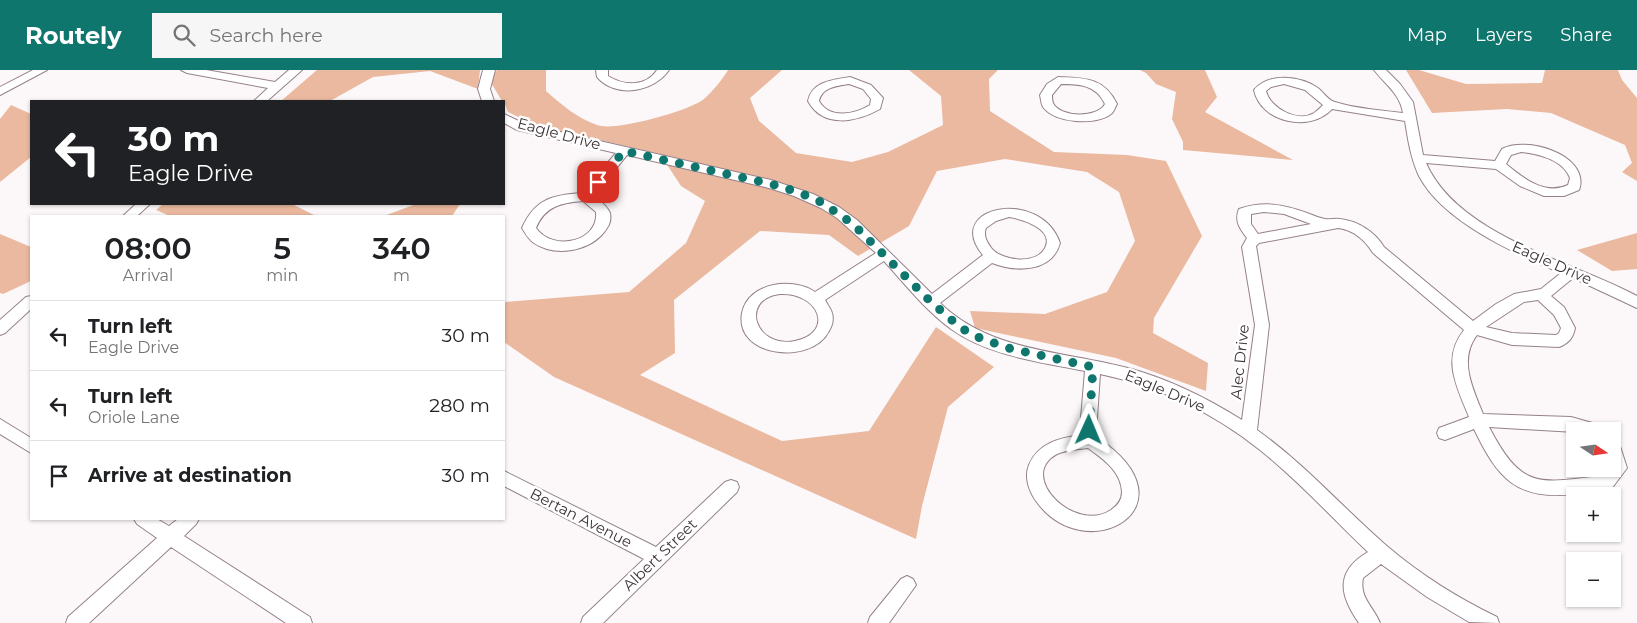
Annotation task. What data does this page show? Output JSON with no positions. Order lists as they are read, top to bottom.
{
  "streets": {
    "street": [
      "Eagle Drive",
      "Alec Drive",
      "Bertan Avenue",
      "Albert Street"
    ]
  },
  "crossings": [
    ["Eagle Drive", "Alec Drive"],
    ["Bertan Avenue", "Albert Street"]
  ],
  "north": "right",
  "page": {
    "header": "Routely",
    "search": "Search here",
    "nav": ["Map", "Layers", "Share"],
    "turn": ["30 m", "Eagle Drive"],
    "eta": [
      "08:00",
      "Arrival",
      "5",
      "min",
      "340",
      "m"
    ],
    "list": [
      {
        "name": "Turn left",
        "note": "Eagle Drive",
        "value": "30 m"
      },
      {
        "name": "Turn left",
        "note": "Oriole Lane",
        "value": "280 m"
      },
      {
        "name": "Arrive at destination",
        "value": "30 m"
      }
    ],
    "map_buttons": ["+", "−"]
  }
}
